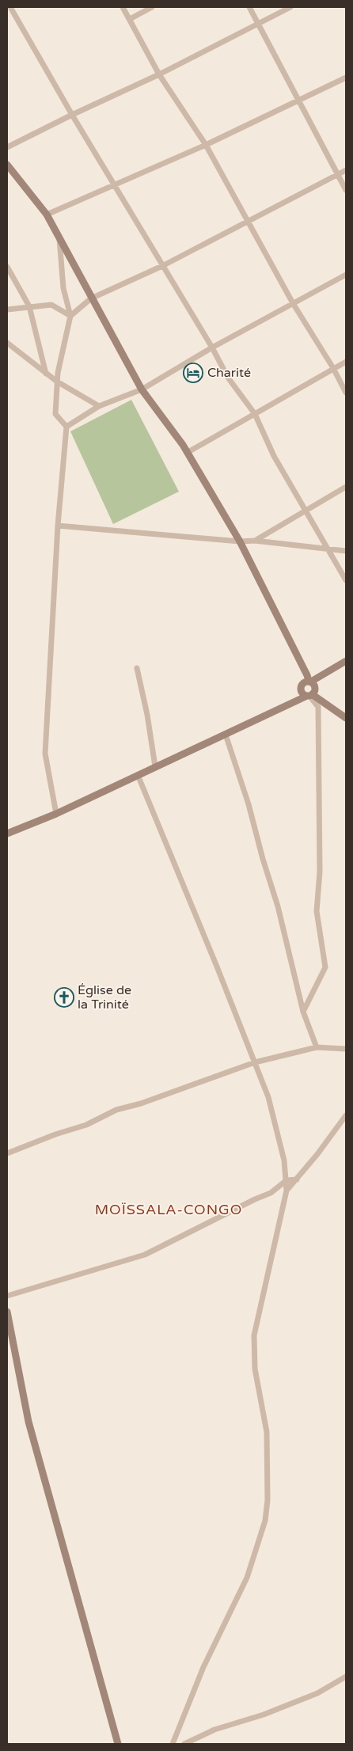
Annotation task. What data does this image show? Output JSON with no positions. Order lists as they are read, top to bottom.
{
  "districts": ["MOÏSSALA-CONGO"],
  "places": {
    "hotel": ["Charité"],
    "church": ["Église de la Trinité"]
  }
}
